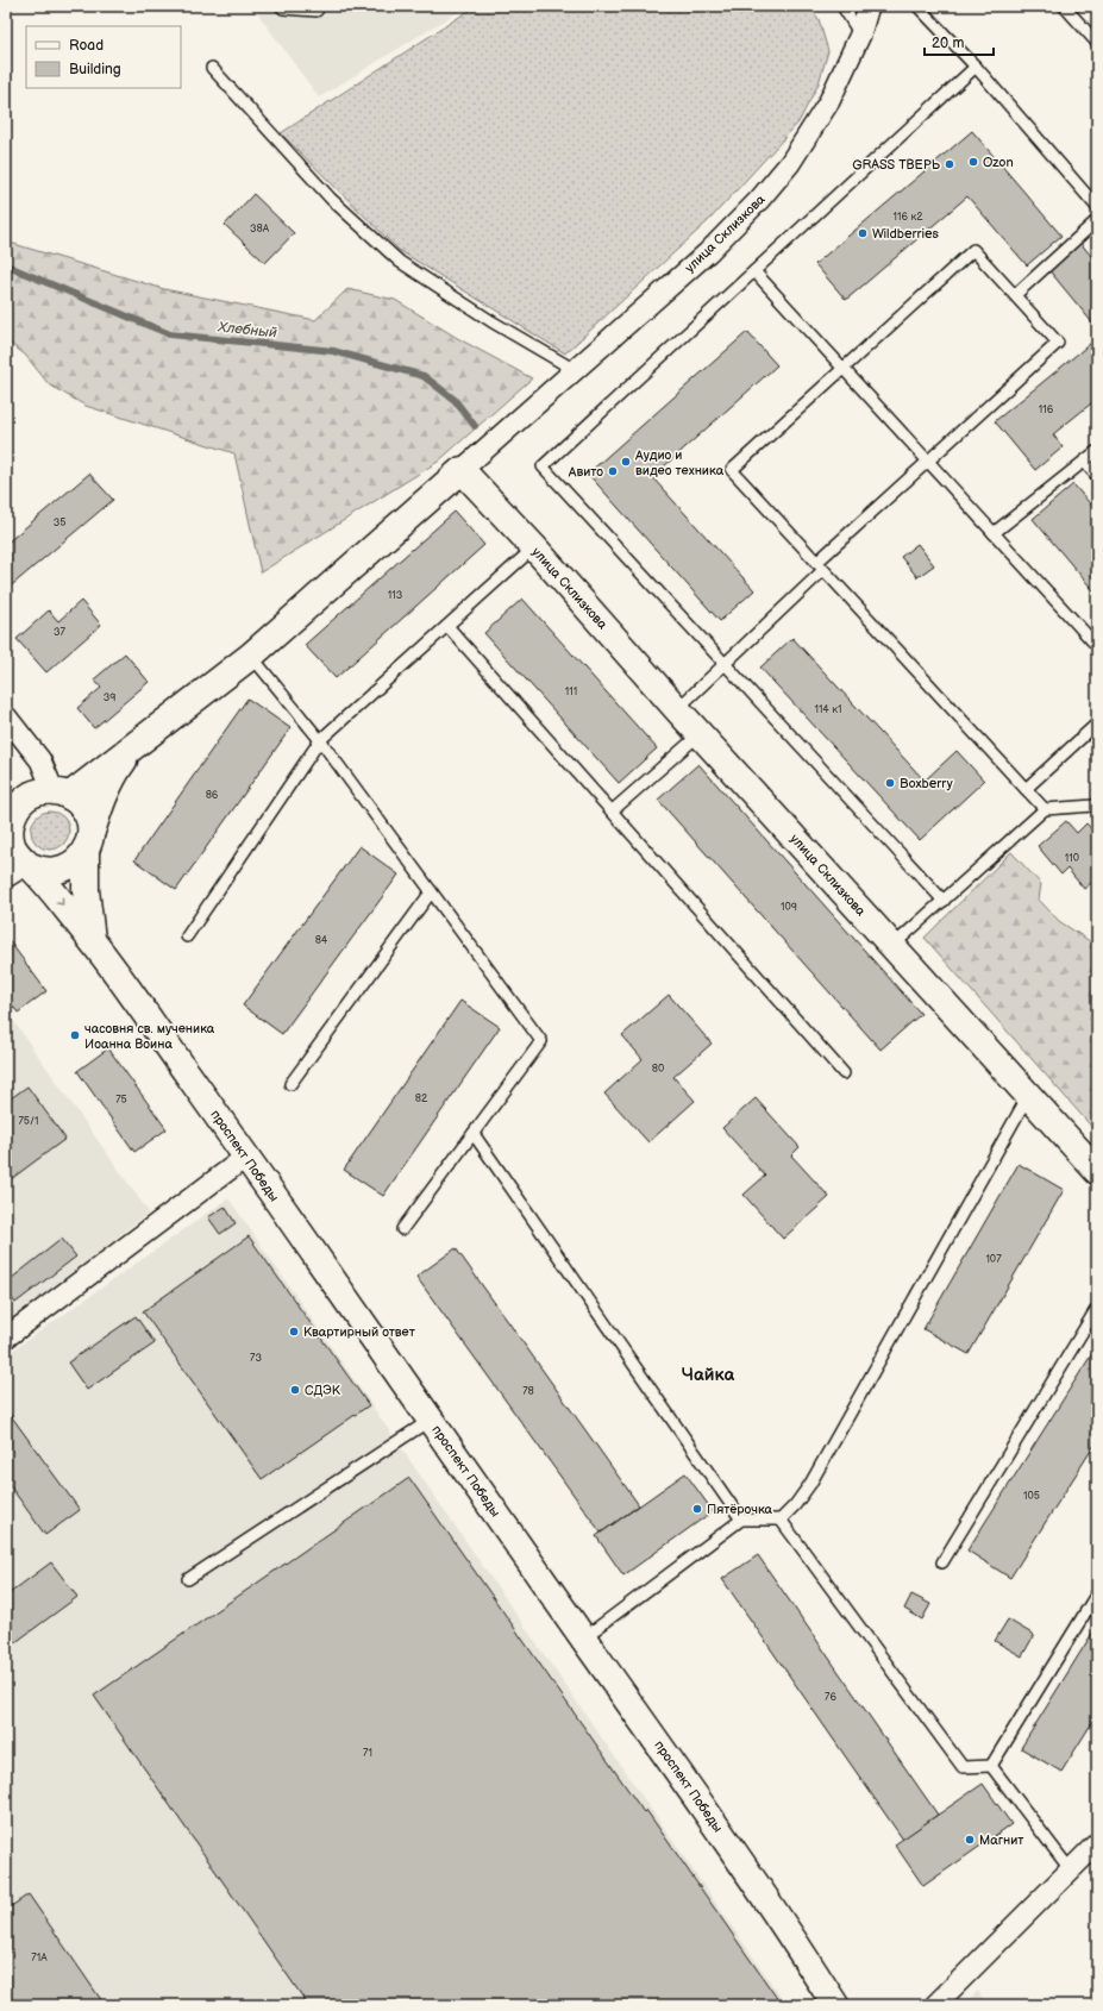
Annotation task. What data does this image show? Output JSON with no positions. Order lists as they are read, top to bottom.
{
  "streets": {
    "main road": ["улица Склизкова", "проспект Победы"]
  },
  "districts": ["Чайка"],
  "water": ["Хлебный"],
  "places": [
    "Ozon",
    "GRASS ТВЕРЬ",
    "Wildberries",
    "Аудио и видео техника",
    "Авито",
    "Boxberry",
    "часовня св. мученика Иоанна Воина",
    "Квартирный ответ",
    "СДЭК",
    "Пятёрочка",
    "Магнит"
  ],
  "house_numbers": [
    "116 к2",
    "38А",
    "116",
    "35",
    "113",
    "37",
    "111",
    "39",
    "114 к1",
    "86",
    "110",
    "109",
    "84",
    "80",
    "82",
    "75",
    "75/1",
    "107",
    "73",
    "78",
    "105",
    "76",
    "71",
    "71А"
  ],
  "legend": ["Road", "Building"],
  "scale_bar": "20 m"
}
